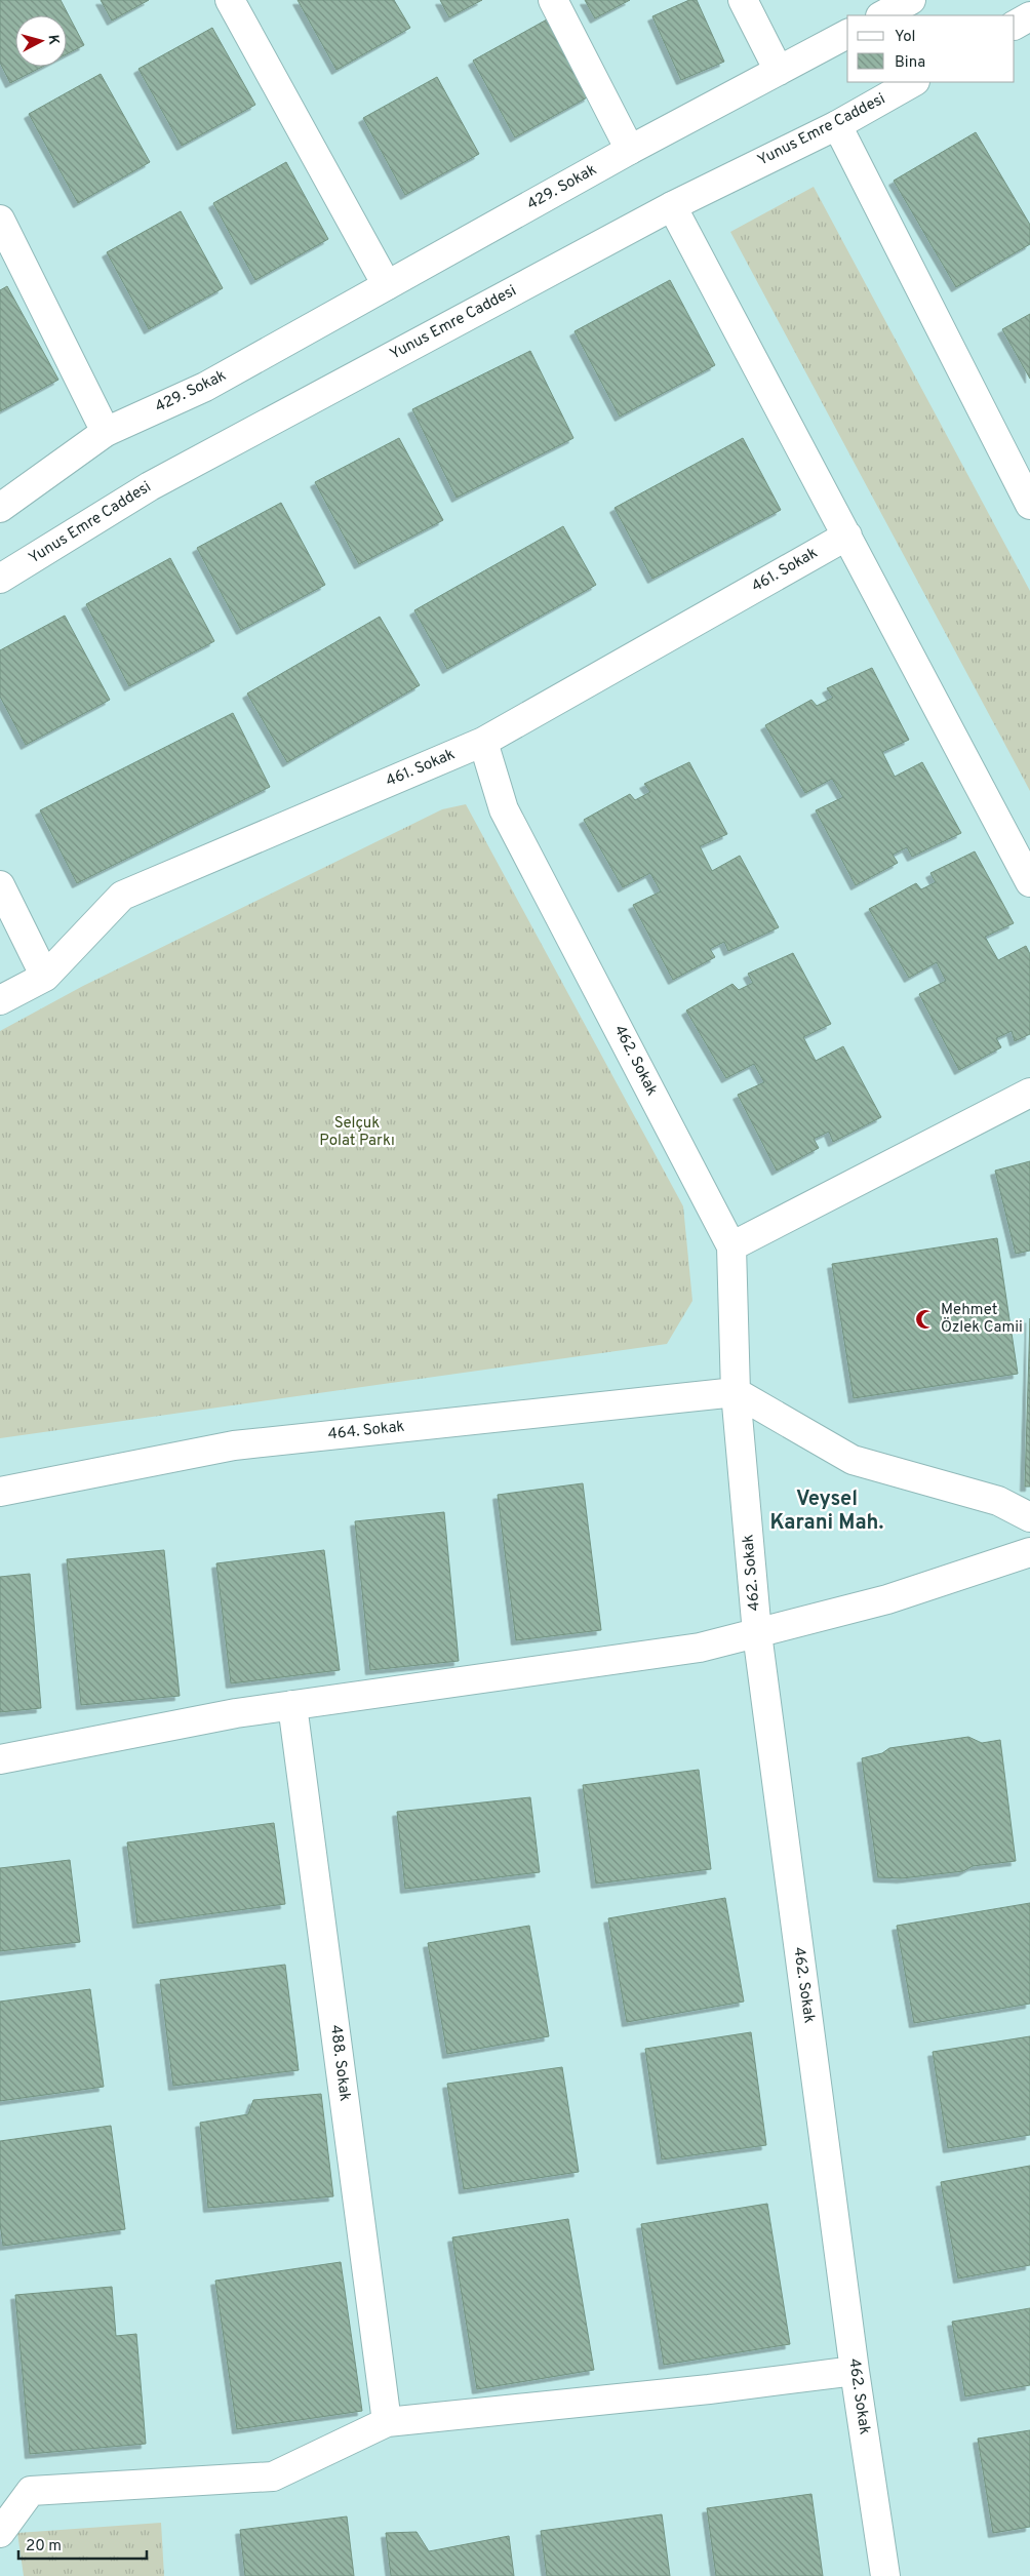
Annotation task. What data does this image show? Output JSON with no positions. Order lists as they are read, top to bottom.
{
  "streets": {
    "street": [
      "Yunus Emre Caddesi",
      "429. Sokak",
      "461. Sokak",
      "462. Sokak",
      "464. Sokak",
      "488. Sokak"
    ]
  },
  "crossings": [
    ["461. Sokak", "462. Sokak"],
    ["462. Sokak", "464. Sokak"]
  ],
  "districts": ["Veysel Karani Mah."],
  "parks": ["Selçuk Polat Parkı"],
  "places": {
    "mosque": ["Mehmet Özlek Camii"]
  },
  "legend": ["Yol", "Bina"],
  "scale_bar": "20 m",
  "north": "right"
}
